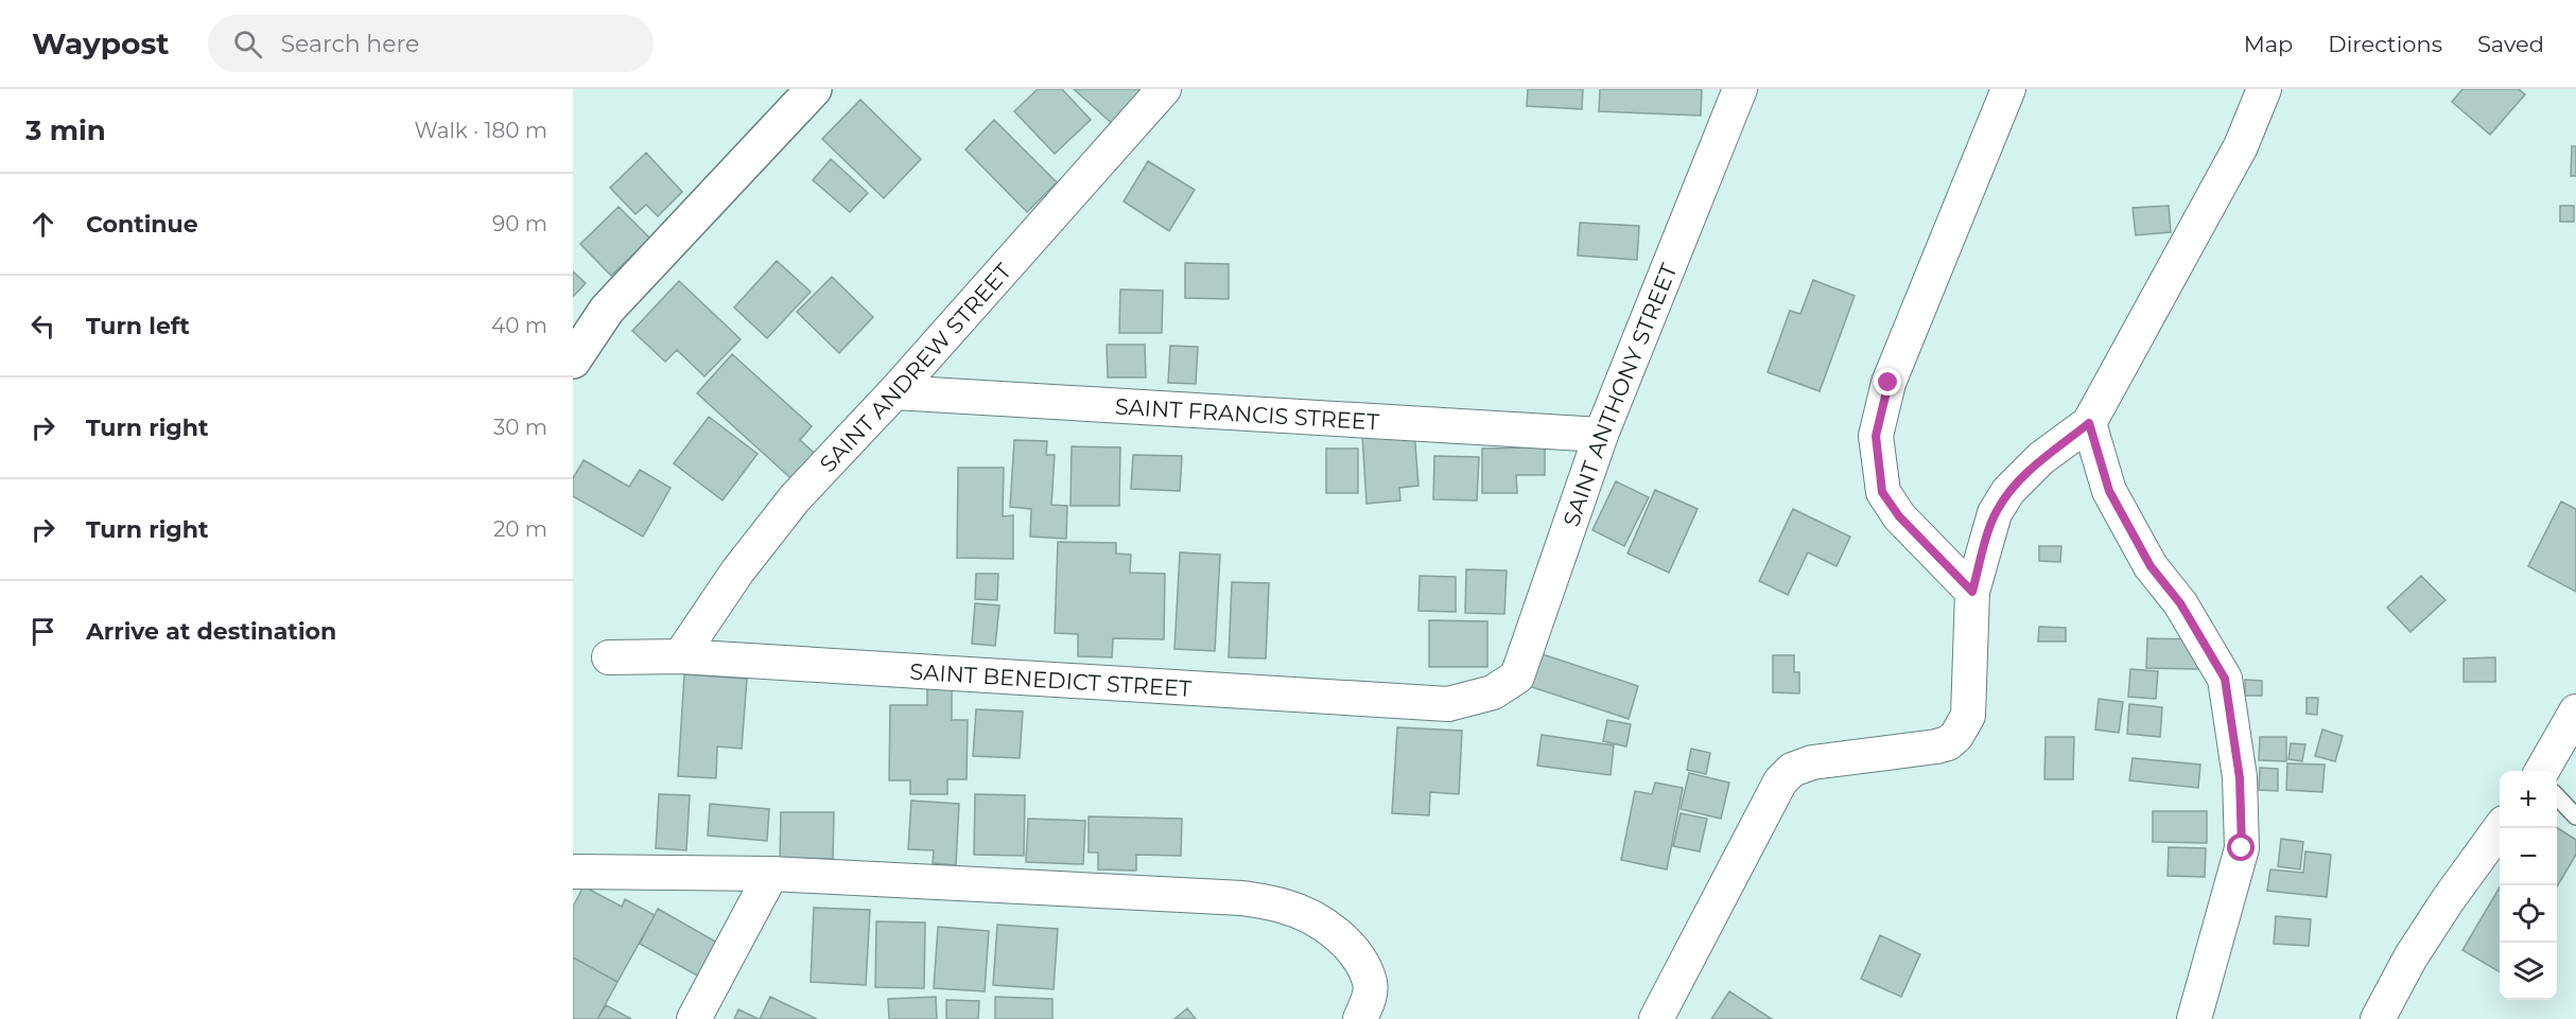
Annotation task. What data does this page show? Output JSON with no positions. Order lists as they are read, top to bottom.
{
  "streets": {
    "street": [
      "SAINT ANDREW STREET",
      "SAINT ANTHONY STREET",
      "SAINT FRANCIS STREET",
      "SAINT BENEDICT STREET"
    ]
  },
  "crossings": [
    ["SAINT ANDREW STREET", "SAINT FRANCIS STREET"],
    ["SAINT ANDREW STREET", "SAINT BENEDICT STREET"],
    ["SAINT ANTHONY STREET", "SAINT FRANCIS STREET"],
    ["SAINT ANTHONY STREET", "SAINT BENEDICT STREET"]
  ],
  "page": {
    "header": "Waypost",
    "search": "Search here",
    "nav": ["Map", "Directions", "Saved"],
    "heading": ["3 min", "Walk · 180 m"],
    "list": [
      ["Continue", "90 m"],
      ["Turn left", "40 m"],
      ["Turn right", "30 m"],
      ["Turn right", "20 m"],
      "Arrive at destination"
    ],
    "map_buttons": ["+", "−"]
  }
}
